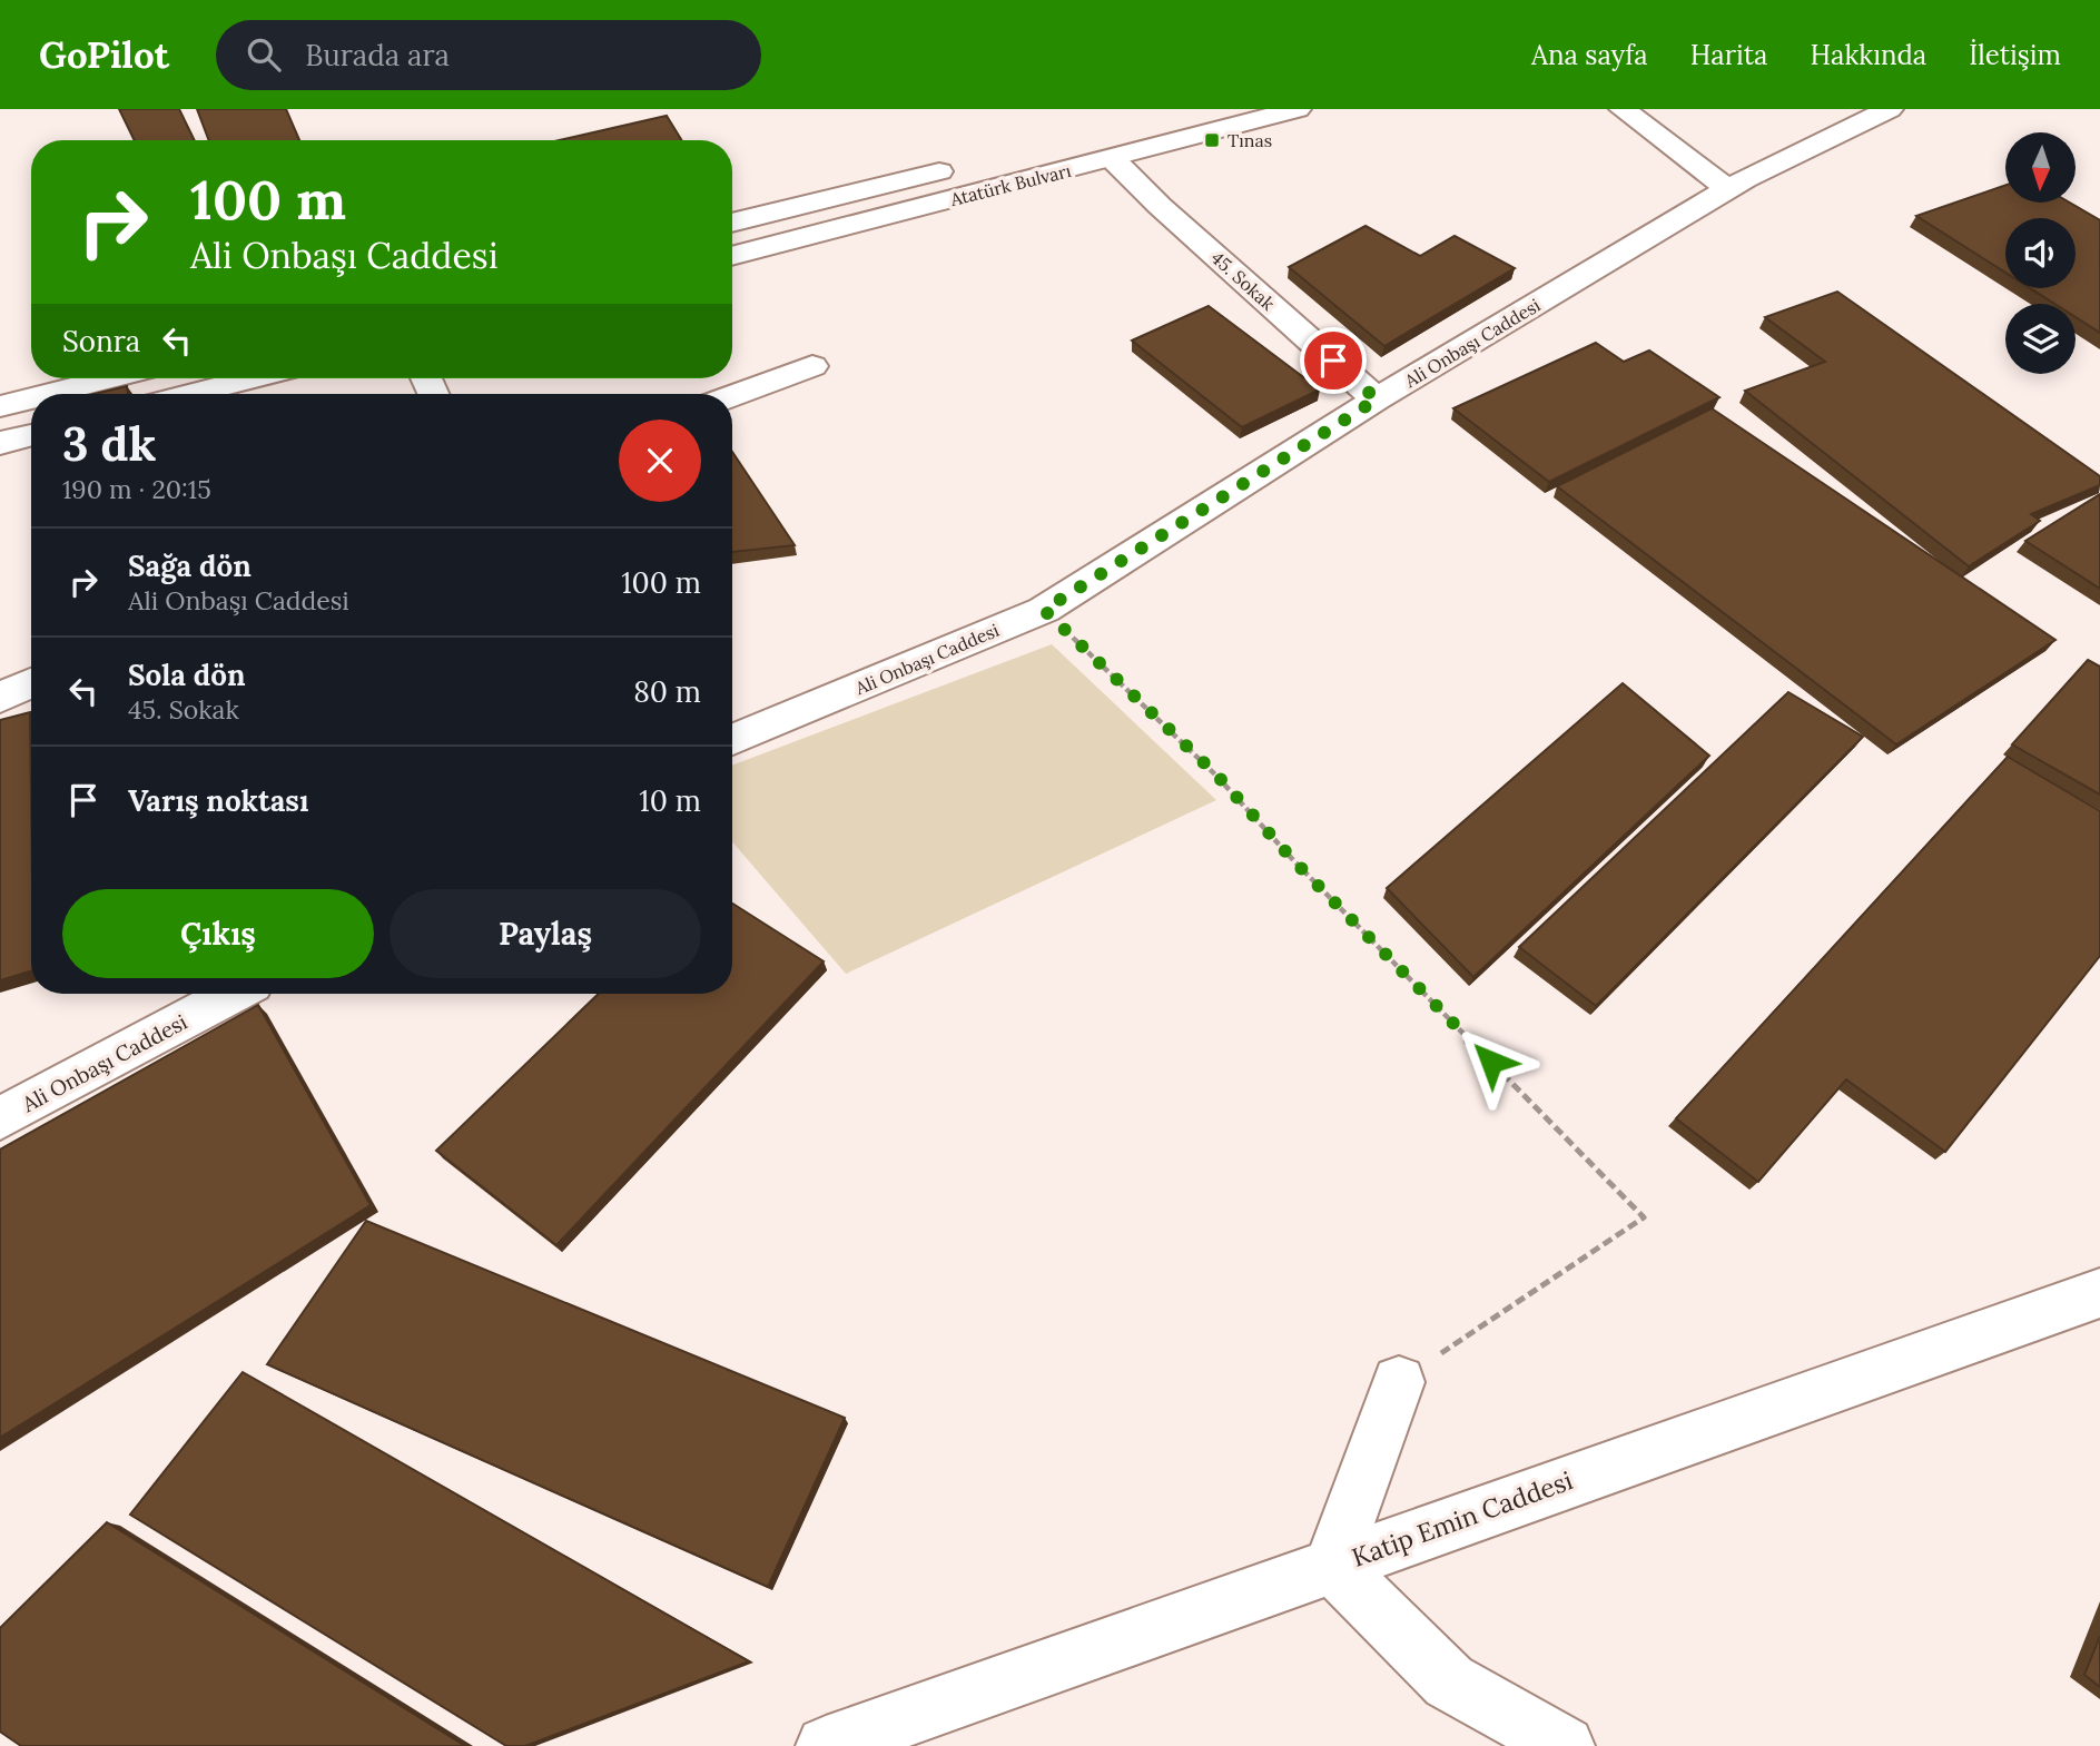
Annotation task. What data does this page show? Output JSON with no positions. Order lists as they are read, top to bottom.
{
  "streets": {
    "street": [
      "Atatürk Bulvarı",
      "45. Sokak",
      "Ali Onbaşı Caddesi",
      "Katip Emin Caddesi"
    ]
  },
  "crossings": [
    ["Atatürk Bulvarı", "45. Sokak"],
    ["45. Sokak", "Ali Onbaşı Caddesi"]
  ],
  "places": {
    "transit": ["Tınas"]
  },
  "north": "bottom",
  "page": {
    "header": "GoPilot",
    "search": "Burada ara",
    "nav": [
      "Ana sayfa",
      "Harita",
      "Hakkında",
      "İletişim"
    ],
    "turn": ["100 m", "Ali Onbaşı Caddesi"],
    "then": "Sonra",
    "heading": ["3 dk", "190 m · 20:15"],
    "list": [
      {
        "name": "Sağa dön",
        "note": "Ali Onbaşı Caddesi",
        "value": "100 m"
      },
      {
        "name": "Sola dön",
        "note": "45. Sokak",
        "value": "80 m"
      },
      {
        "name": "Varış noktası",
        "value": "10 m"
      }
    ],
    "buttons": ["Çıkış", "Paylaş"]
  }
}
